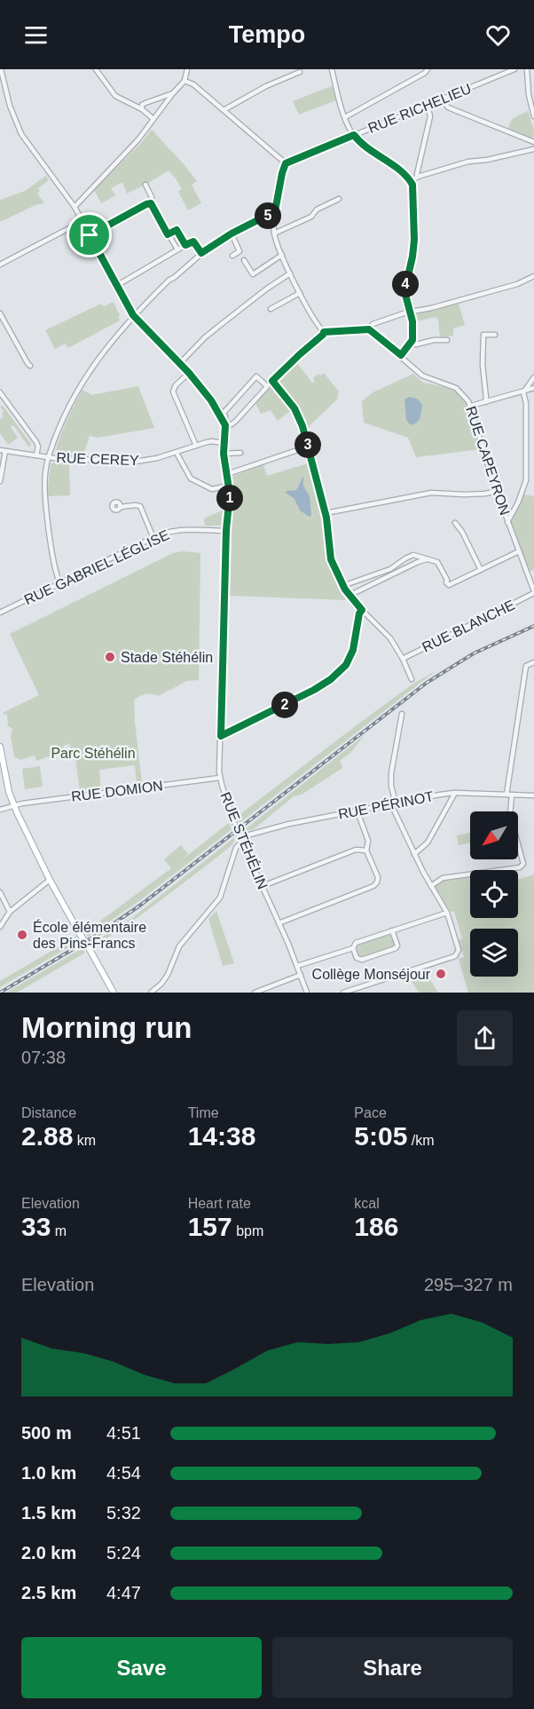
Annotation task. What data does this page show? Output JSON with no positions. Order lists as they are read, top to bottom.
{
  "streets": {
    "street": [
      "RUE RICHELIEU",
      "RUE CEREY",
      "RUE CAPEYRON",
      "RUE GABRIEL LÉGLISE",
      "RUE BLANCHE",
      "RUE DOMION",
      "RUE PÉRINOT",
      "RUE STÉHÉLIN"
    ]
  },
  "crossings": [
    ["RUE RICHELIEU", "RUE CAPEYRON"],
    ["RUE CEREY", "RUE STÉHÉLIN"],
    ["RUE CAPEYRON", "RUE BLANCHE"],
    ["RUE GABRIEL LÉGLISE", "RUE STÉHÉLIN"],
    ["RUE DOMION", "RUE STÉHÉLIN"],
    ["RUE PÉRINOT", "RUE STÉHÉLIN"]
  ],
  "parks": ["Parc Stéhélin"],
  "places": ["Stade Stéhélin", "École élémentaire des Pins-Francs", "Collège Monséjour"],
  "north": "bottom left",
  "page": {
    "header": "Tempo",
    "pins": [
      "5",
      "4",
      "3",
      "1",
      "2"
    ],
    "heading": ["Morning run", "07:38"],
    "stats": [
      ["Distance", "2.88 km"],
      ["Time", "14:38"],
      ["Pace", "5:05 /km"],
      ["Elevation", "33 m"],
      ["Heart rate", "157 bpm"],
      ["kcal", "186"]
    ],
    "chart": ["Elevation", "295–327 m"],
    "list": [
      {
        "name": "500 m",
        "note": "4:51"
      },
      {
        "name": "1.0 km",
        "note": "4:54"
      },
      {
        "name": "1.5 km",
        "note": "5:32"
      },
      {
        "name": "2.0 km",
        "note": "5:24"
      },
      {
        "name": "2.5 km",
        "note": "4:47"
      }
    ],
    "buttons": ["Save", "Share"]
  }
}
